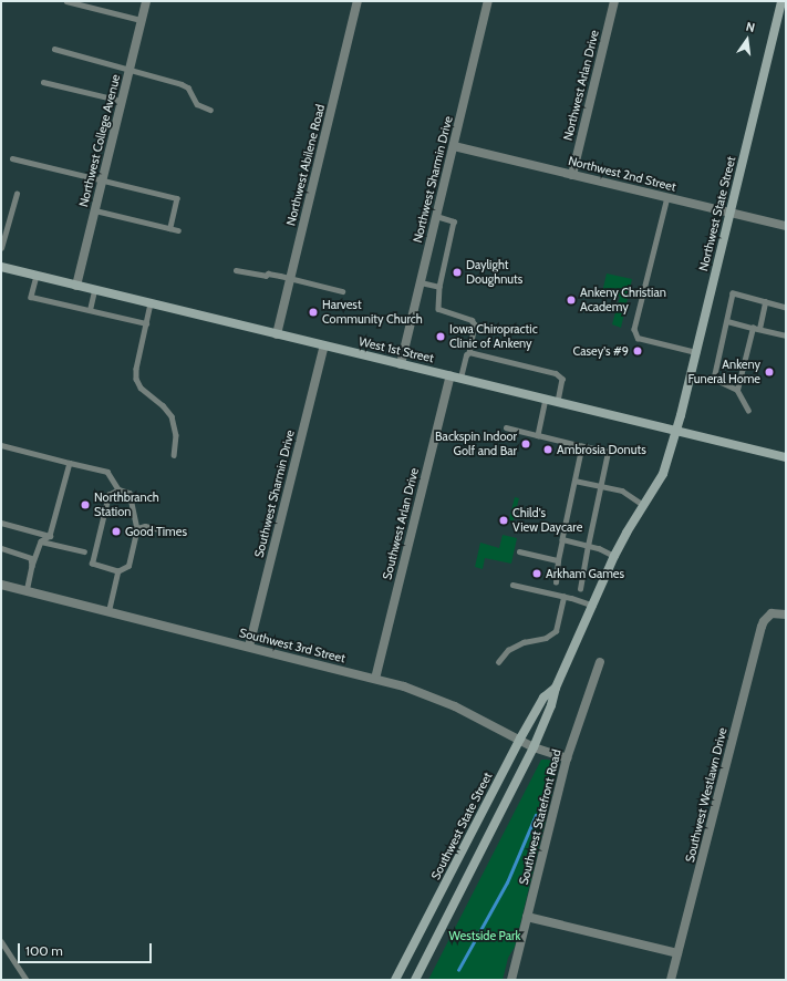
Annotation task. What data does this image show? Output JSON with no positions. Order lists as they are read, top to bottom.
{
  "streets": {
    "main road": ["Northwest State Street", "West 1st Street", "Southwest State Street"],
    "street": [
      "Northwest Arlan Drive",
      "Northwest College Avenue",
      "Northwest Abilene Road",
      "Northwest 2nd Street",
      "Northwest Sharmin Drive",
      "Southwest Sharmin Drive",
      "Southwest Arlan Drive",
      "Southwest 3rd Street",
      "Southwest Westlawn Drive",
      "Southwest Statefront Road"
    ]
  },
  "crossings": [
    ["Northwest Arlan Drive", "Northwest 2nd Street"],
    ["Northwest College Avenue", "West 1st Street"],
    ["Northwest Abilene Road", "West 1st Street"],
    ["Northwest 2nd Street", "Northwest Sharmin Drive"],
    ["Northwest 2nd Street", "Northwest State Street"],
    ["Northwest Sharmin Drive", "West 1st Street"],
    ["Northwest State Street", "West 1st Street"],
    ["Northwest State Street", "Southwest State Street"],
    ["West 1st Street", "Southwest Sharmin Drive"],
    ["West 1st Street", "Southwest Arlan Drive"],
    ["West 1st Street", "Southwest State Street"],
    ["Southwest Sharmin Drive", "Southwest 3rd Street"],
    ["Southwest Arlan Drive", "Southwest 3rd Street"],
    ["Southwest 3rd Street", "Southwest Statefront Road"],
    ["Southwest 3rd Street", "Southwest State Street"]
  ],
  "parks": ["Westside Park"],
  "places": [
    "Daylight Doughnuts",
    "Ankeny Christian Academy",
    "Harvest Community Church",
    "Iowa Chiropractic Clinic of Ankeny",
    "Casey's #9",
    "Ankeny Funeral Home",
    "Backspin Indoor Golf and Bar",
    "Ambrosia Donuts",
    "Northbranch Station",
    "Child's View Daycare",
    "Good Times",
    "Arkham Games"
  ],
  "scale_bar": "100 m",
  "north": "top"
}
